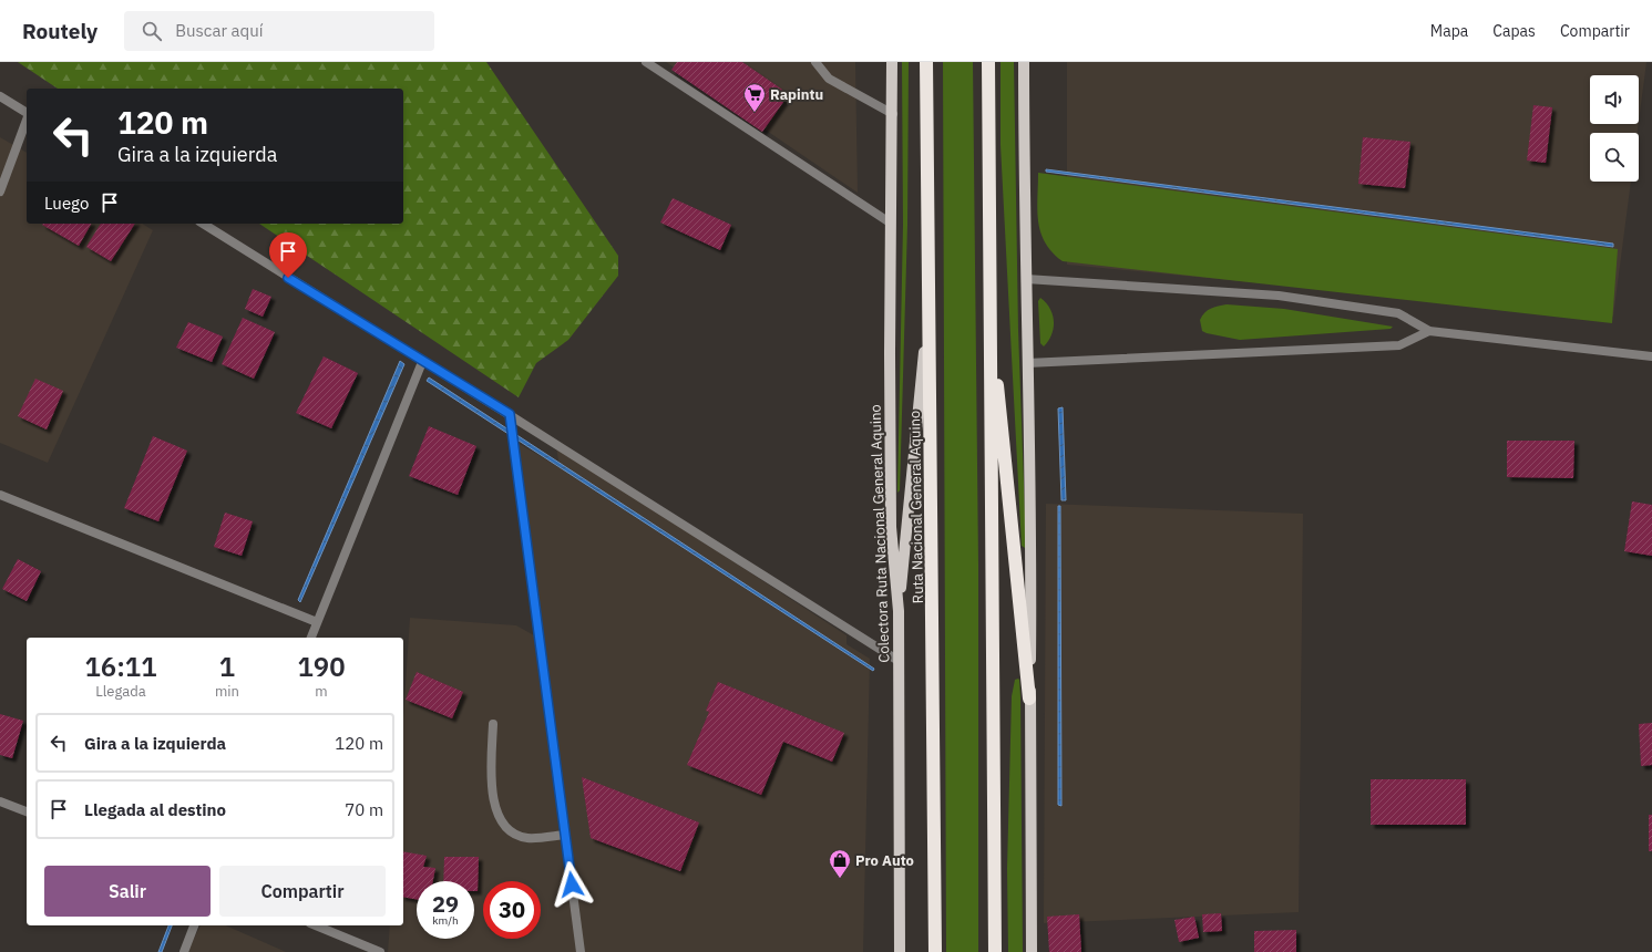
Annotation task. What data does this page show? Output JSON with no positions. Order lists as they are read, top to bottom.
{
  "streets": {
    "highway": ["Ruta Nacional General Aquino"],
    "main road": ["Colectora Ruta Nacional General Aquino"]
  },
  "places": {
    "supermarket": ["Rapintu"],
    "shop": ["Pro Auto"]
  },
  "page": {
    "header": "Routely",
    "search": "Buscar aquí",
    "nav": ["Mapa", "Capas", "Compartir"],
    "turn": ["120 m", "Gira a la izquierda"],
    "then": "Luego",
    "eta": [
      "16:11",
      "Llegada",
      "1",
      "min",
      "190",
      "m"
    ],
    "list": [
      {
        "name": "Gira a la izquierda",
        "value": "120 m"
      },
      {
        "name": "Llegada al destino",
        "value": "70 m"
      }
    ],
    "buttons": ["Salir", "Compartir"],
    "speed": "29 km/h",
    "limit": "30"
  }
}
